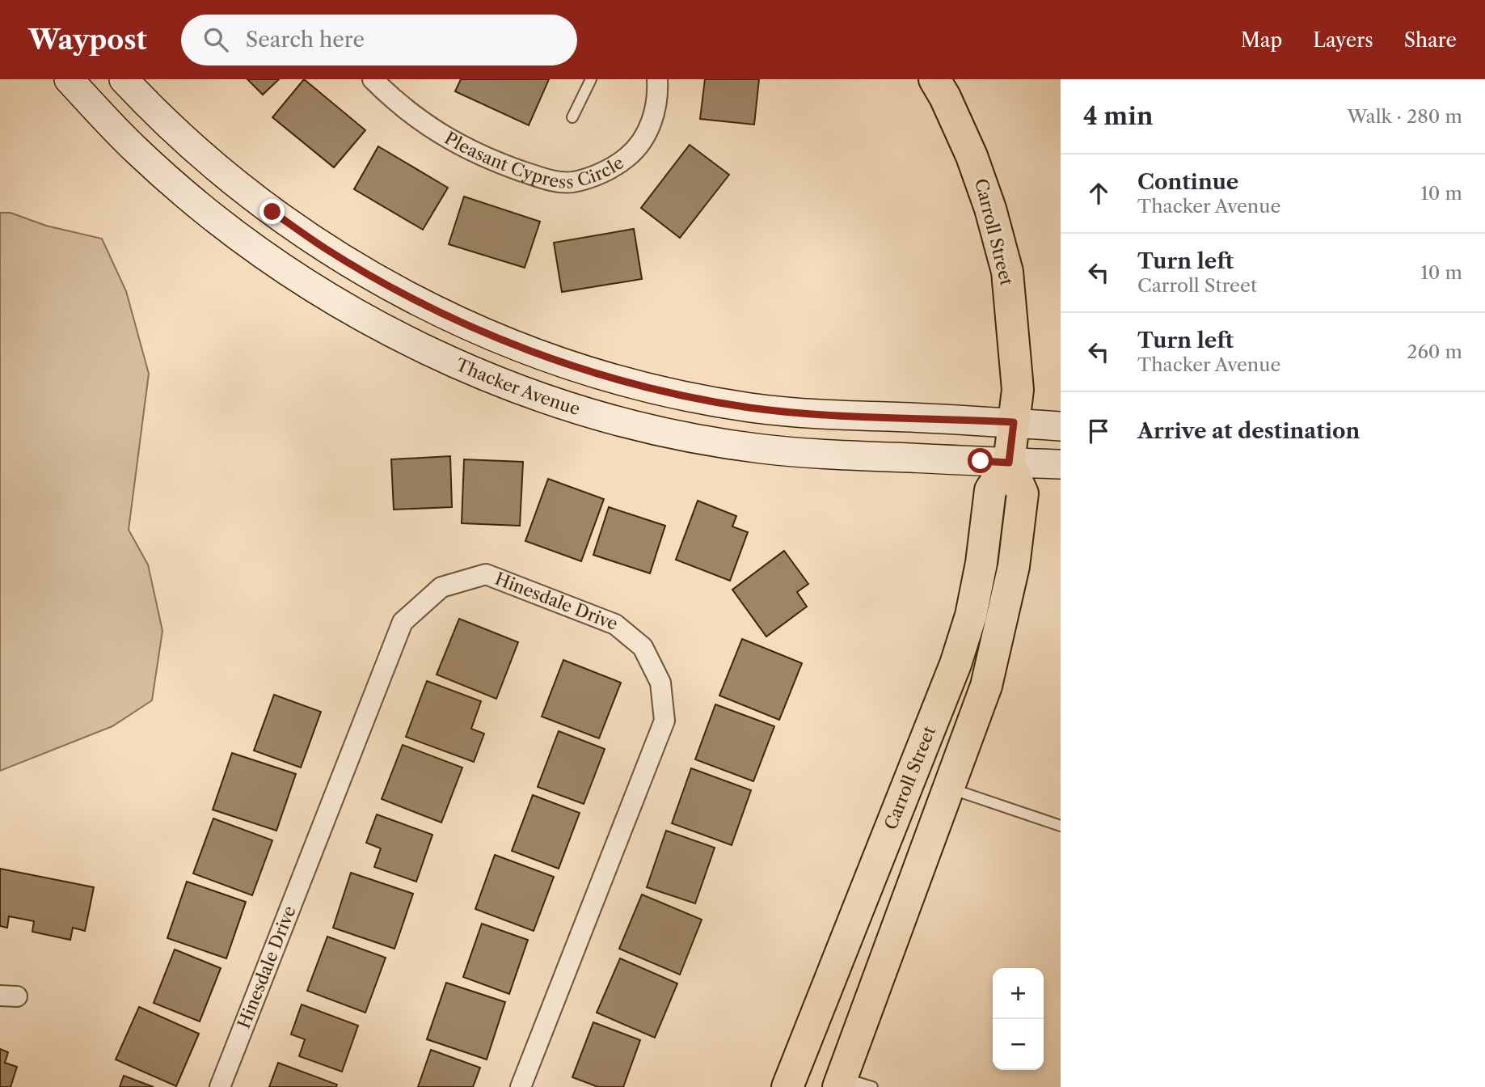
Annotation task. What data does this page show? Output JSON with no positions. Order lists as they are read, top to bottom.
{
  "streets": {
    "main road": ["Carroll Street"],
    "street": ["Pleasant Cypress Circle", "Thacker Avenue", "Hinesdale Drive"]
  },
  "crossings": [
    ["Carroll Street", "Thacker Avenue"]
  ],
  "page": {
    "header": "Waypost",
    "search": "Search here",
    "nav": ["Map", "Layers", "Share"],
    "heading": ["4 min", "Walk · 280 m"],
    "list": [
      ["Continue", "Thacker Avenue", "10 m"],
      ["Turn left", "Carroll Street", "10 m"],
      ["Turn left", "Thacker Avenue", "260 m"],
      "Arrive at destination"
    ],
    "map_buttons": ["+", "−"]
  }
}
